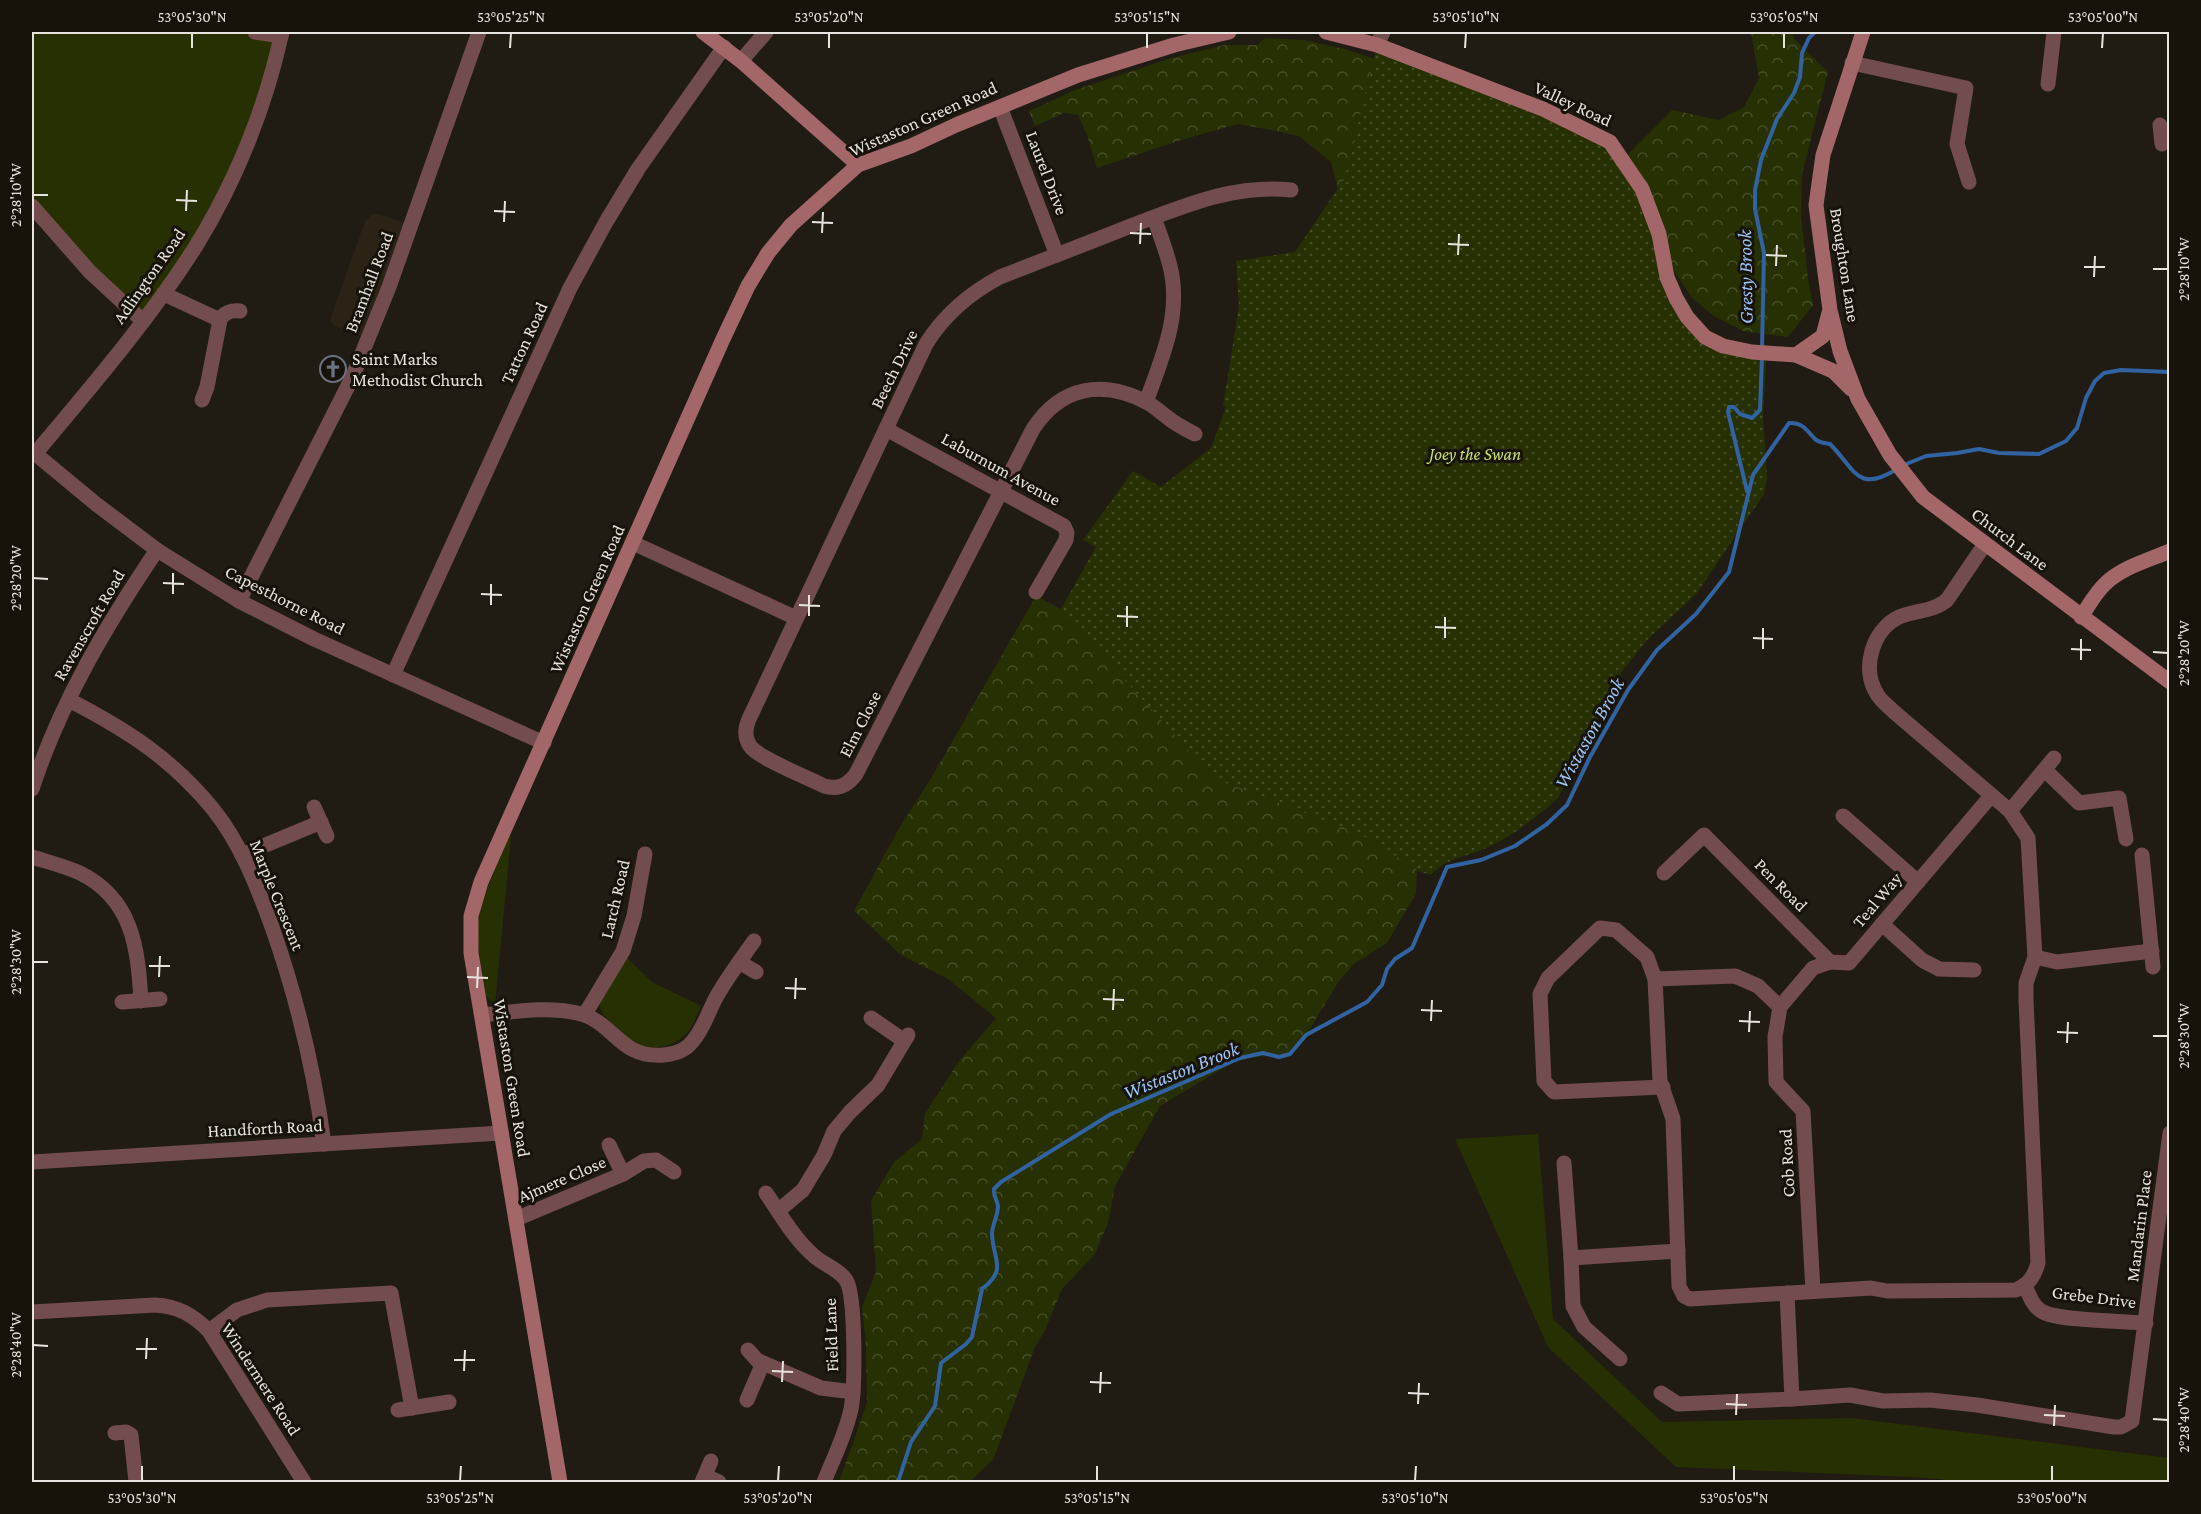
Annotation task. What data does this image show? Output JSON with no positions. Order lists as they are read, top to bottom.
{
  "streets": {
    "street": [
      "Valley Road",
      "Wistaston Green Road",
      "Laurel Drive",
      "Broughton Lane",
      "Adlington Road",
      "Bramhall Road",
      "Tatton Road",
      "Beech Drive",
      "Laburnum Avenue",
      "Church Lane",
      "Capesthorne Road",
      "Ravenscroft Road",
      "Elm Close",
      "Pen Road",
      "Marple Crescent",
      "Larch Road",
      "Teal Way",
      "Handforth Road",
      "Cob Road",
      "Ajmere Close",
      "Mandarin Place",
      "Grebe Drive",
      "Field Lane",
      "Windermere Road"
    ]
  },
  "crossings": [
    ["Valley Road", "Broughton Lane"],
    ["Valley Road", "Church Lane"],
    ["Wistaston Green Road", "Laurel Drive"],
    ["Wistaston Green Road", "Capesthorne Road"],
    ["Wistaston Green Road", "Handforth Road"],
    ["Wistaston Green Road", "Ajmere Close"],
    ["Laurel Drive", "Beech Drive"],
    ["Broughton Lane", "Church Lane"],
    ["Adlington Road", "Capesthorne Road"],
    ["Bramhall Road", "Capesthorne Road"],
    ["Tatton Road", "Capesthorne Road"],
    ["Beech Drive", "Laburnum Avenue"],
    ["Beech Drive", "Elm Close"],
    ["Laburnum Avenue", "Elm Close"],
    ["Capesthorne Road", "Ravenscroft Road"],
    ["Ravenscroft Road", "Marple Crescent"],
    ["Pen Road", "Teal Way"],
    ["Marple Crescent", "Handforth Road"],
    ["Teal Way", "Cob Road"],
    ["Mandarin Place", "Grebe Drive"]
  ],
  "water": ["Gresty Brook", "Wistaston Brook"],
  "parks": ["Joey the Swan"],
  "places": {
    "church": ["Saint Marks Methodist Church"]
  },
  "coordinates": [
    "53°05'30\"N",
    "53°05'25\"N",
    "53°05'20\"N",
    "53°05'15\"N",
    "53°05'10\"N",
    "53°05'05\"N",
    "53°05'00\"N",
    "2°28'10\"W",
    "2°28'20\"W",
    "2°28'30\"W",
    "2°28'40\"W"
  ]
}
